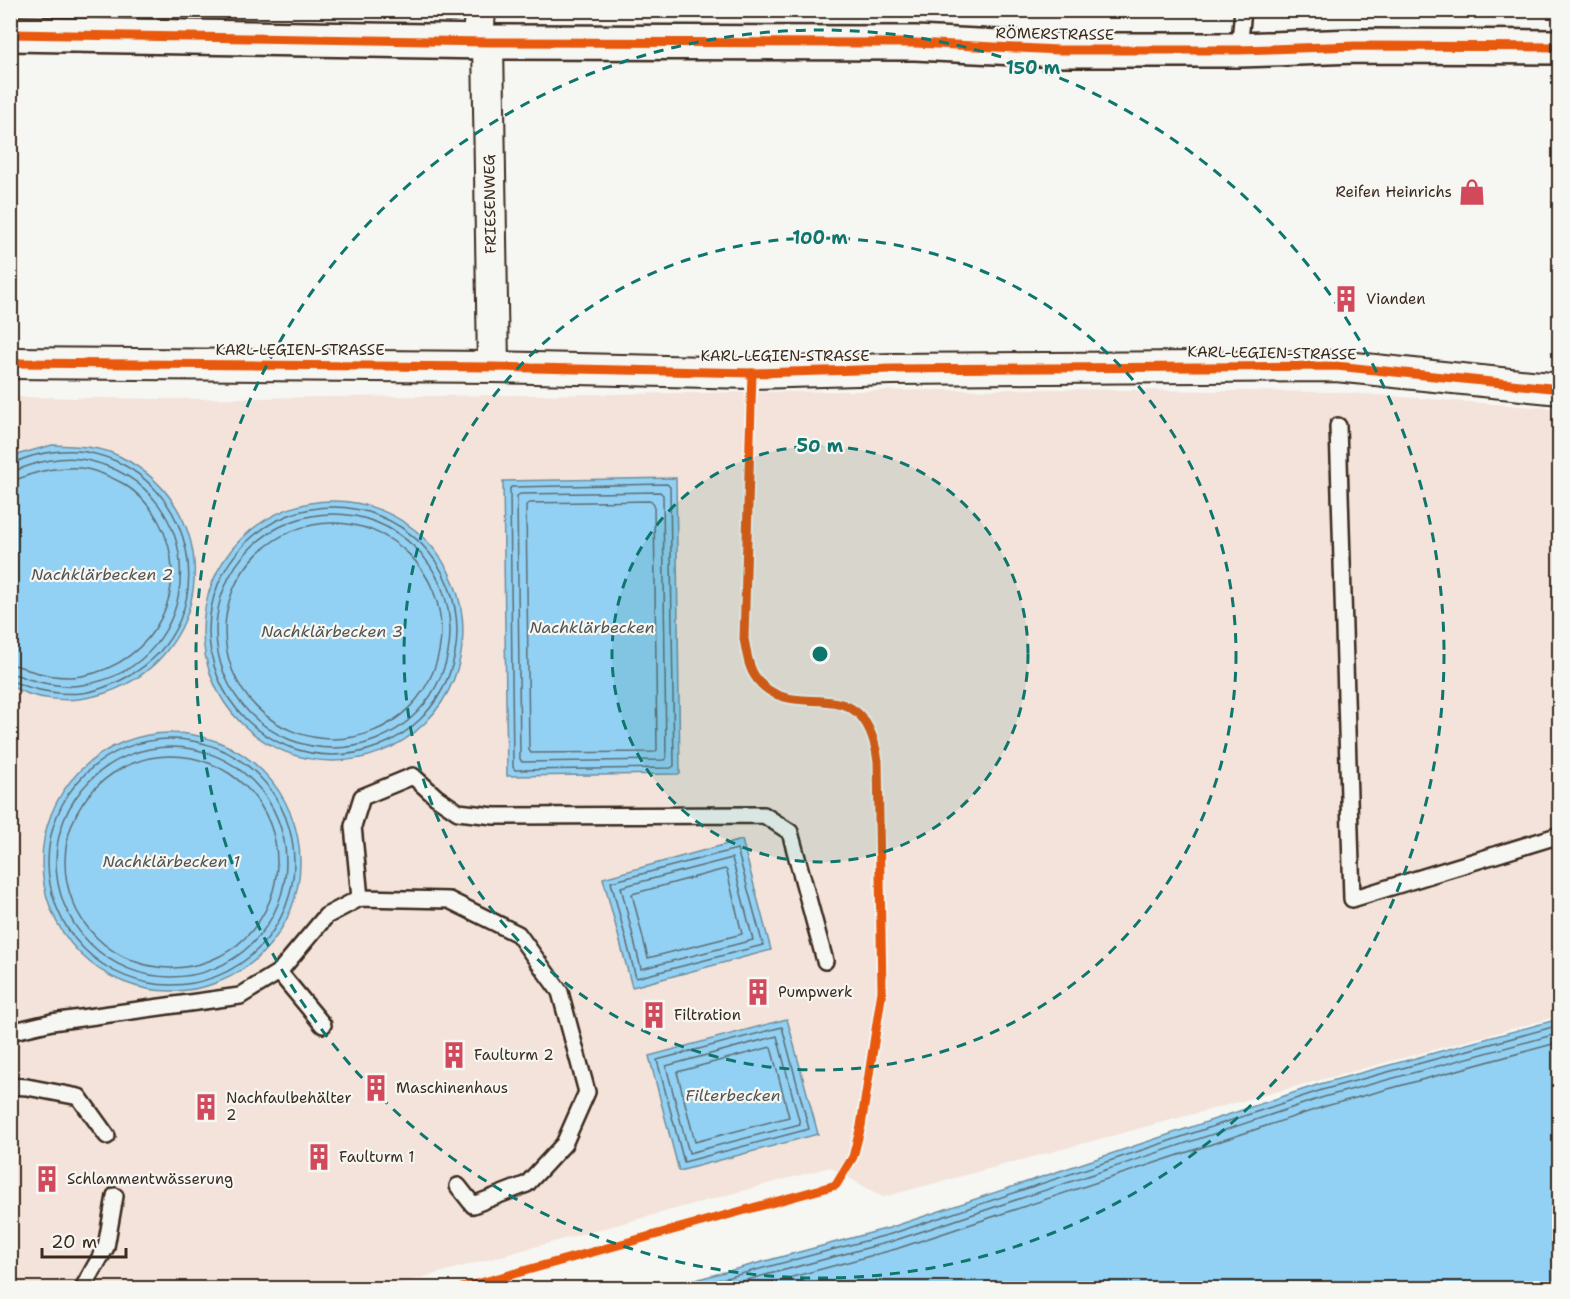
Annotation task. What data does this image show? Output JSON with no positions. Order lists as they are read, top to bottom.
{
  "streets": {
    "street": ["RÖMERSTRASSE", "FRIESENWEG", "KARL-LEGIEN-STRASSE"]
  },
  "crossings": [
    ["RÖMERSTRASSE", "FRIESENWEG"],
    ["FRIESENWEG", "KARL-LEGIEN-STRASSE"]
  ],
  "water": [
    "Nachklärbecken 2",
    "Nachklärbecken",
    "Nachklärbecken 3",
    "Nachklärbecken 1",
    "Filterbecken"
  ],
  "places": {
    "shop": ["Reifen Heinrichs"],
    "building": [
      "Vianden",
      "Pumpwerk",
      "Filtration",
      "Faulturm 2",
      "Maschinenhaus",
      "Nachfaulbehälter 2",
      "Faulturm 1",
      "Schlammentwässerung"
    ]
  },
  "scale_bar": "20 m",
  "rings": ["150 m", "100 m", "50 m"]
}
